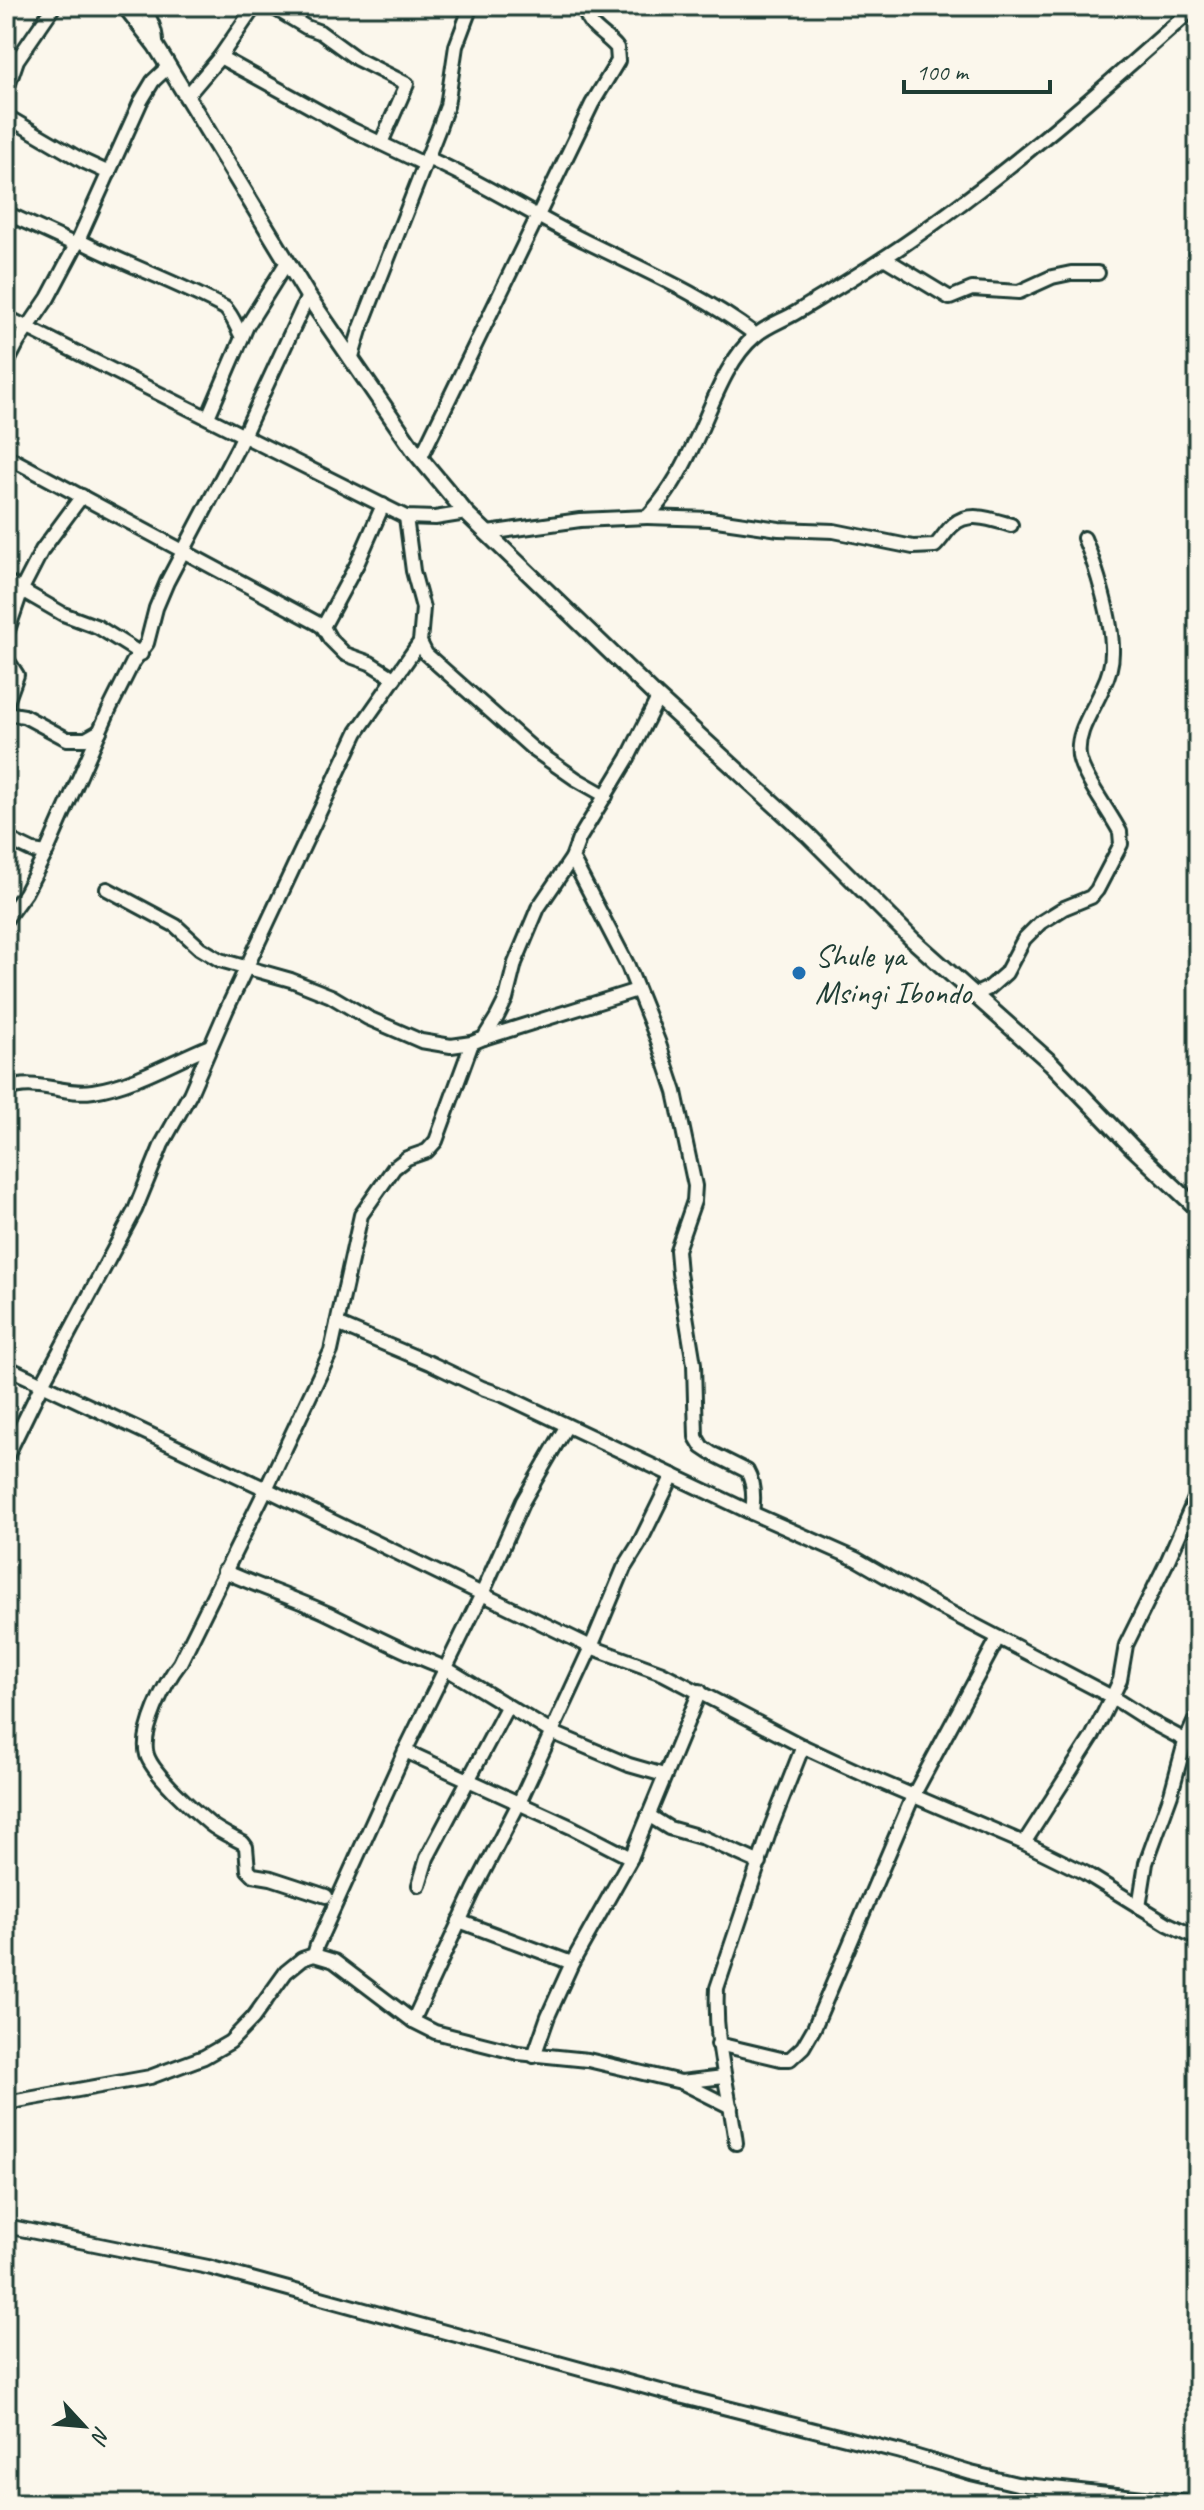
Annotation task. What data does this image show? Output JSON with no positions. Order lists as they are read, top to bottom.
{
  "places": ["Shule ya Msingi Ibondo"],
  "scale_bar": "100 m",
  "north": "bottom right"
}
